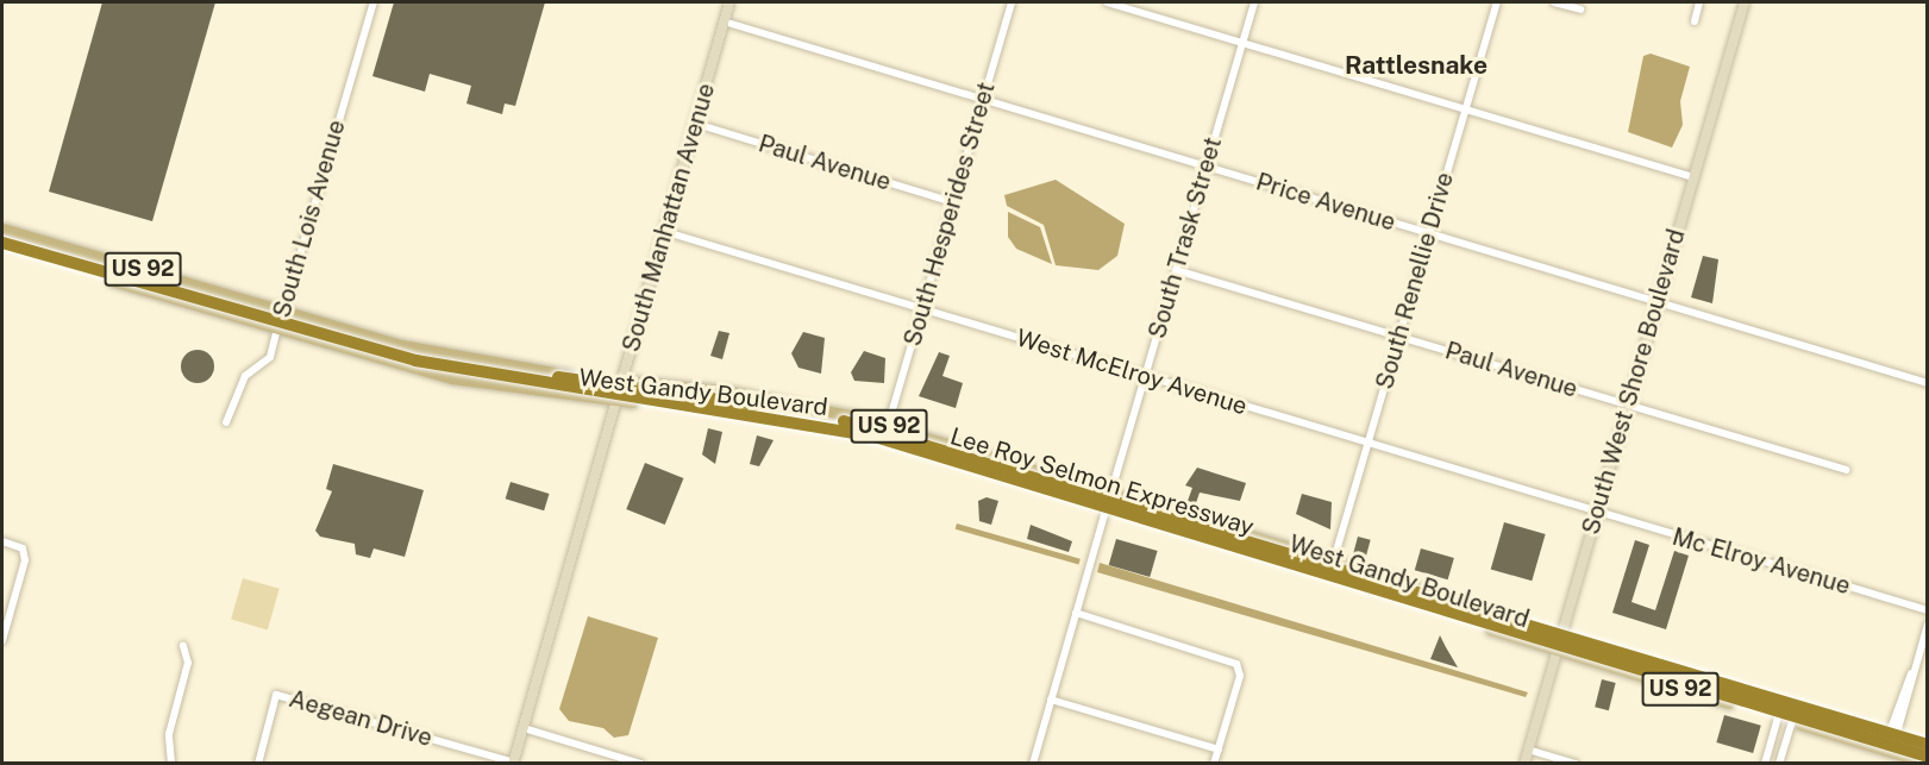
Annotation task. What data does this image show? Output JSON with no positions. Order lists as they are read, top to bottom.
{
  "streets": {
    "highway": ["Lee Roy Selmon Expressway"],
    "main road": ["US 92", "West Gandy Boulevard"],
    "street": [
      "Paul Avenue",
      "Price Avenue",
      "South Hesperides Street",
      "South Manhattan Avenue",
      "South Lois Avenue",
      "South Trask Street",
      "South Renellie Drive",
      "West McElroy Avenue",
      "South West Shore Boulevard",
      "Mc Elroy Avenue",
      "Aegean Drive"
    ]
  },
  "crossings": [
    ["Paul Avenue", "South Hesperides Street"],
    ["Paul Avenue", "South Manhattan Avenue"],
    ["Paul Avenue", "South Trask Street"],
    ["Paul Avenue", "South Renellie Drive"],
    ["Paul Avenue", "South West Shore Boulevard"],
    ["Price Avenue", "South Hesperides Street"],
    ["Price Avenue", "South Manhattan Avenue"],
    ["Price Avenue", "South Trask Street"],
    ["Price Avenue", "South Renellie Drive"],
    ["Price Avenue", "South West Shore Boulevard"],
    ["South Hesperides Street", "West McElroy Avenue"],
    ["South Hesperides Street", "West Gandy Boulevard"],
    ["South Manhattan Avenue", "West McElroy Avenue"],
    ["South Manhattan Avenue", "West Gandy Boulevard"],
    ["South Manhattan Avenue", "Aegean Drive"],
    ["South Lois Avenue", "West Gandy Boulevard"],
    ["South Trask Street", "West McElroy Avenue"],
    ["South Trask Street", "West Gandy Boulevard"],
    ["South Renellie Drive", "West McElroy Avenue"],
    ["South Renellie Drive", "West Gandy Boulevard"],
    ["West McElroy Avenue", "South West Shore Boulevard"],
    ["West McElroy Avenue", "Mc Elroy Avenue"],
    ["South West Shore Boulevard", "West Gandy Boulevard"],
    ["South West Shore Boulevard", "Mc Elroy Avenue"],
    ["West Gandy Boulevard", "Lee Roy Selmon Expressway"]
  ],
  "districts": ["Rattlesnake"]
}
